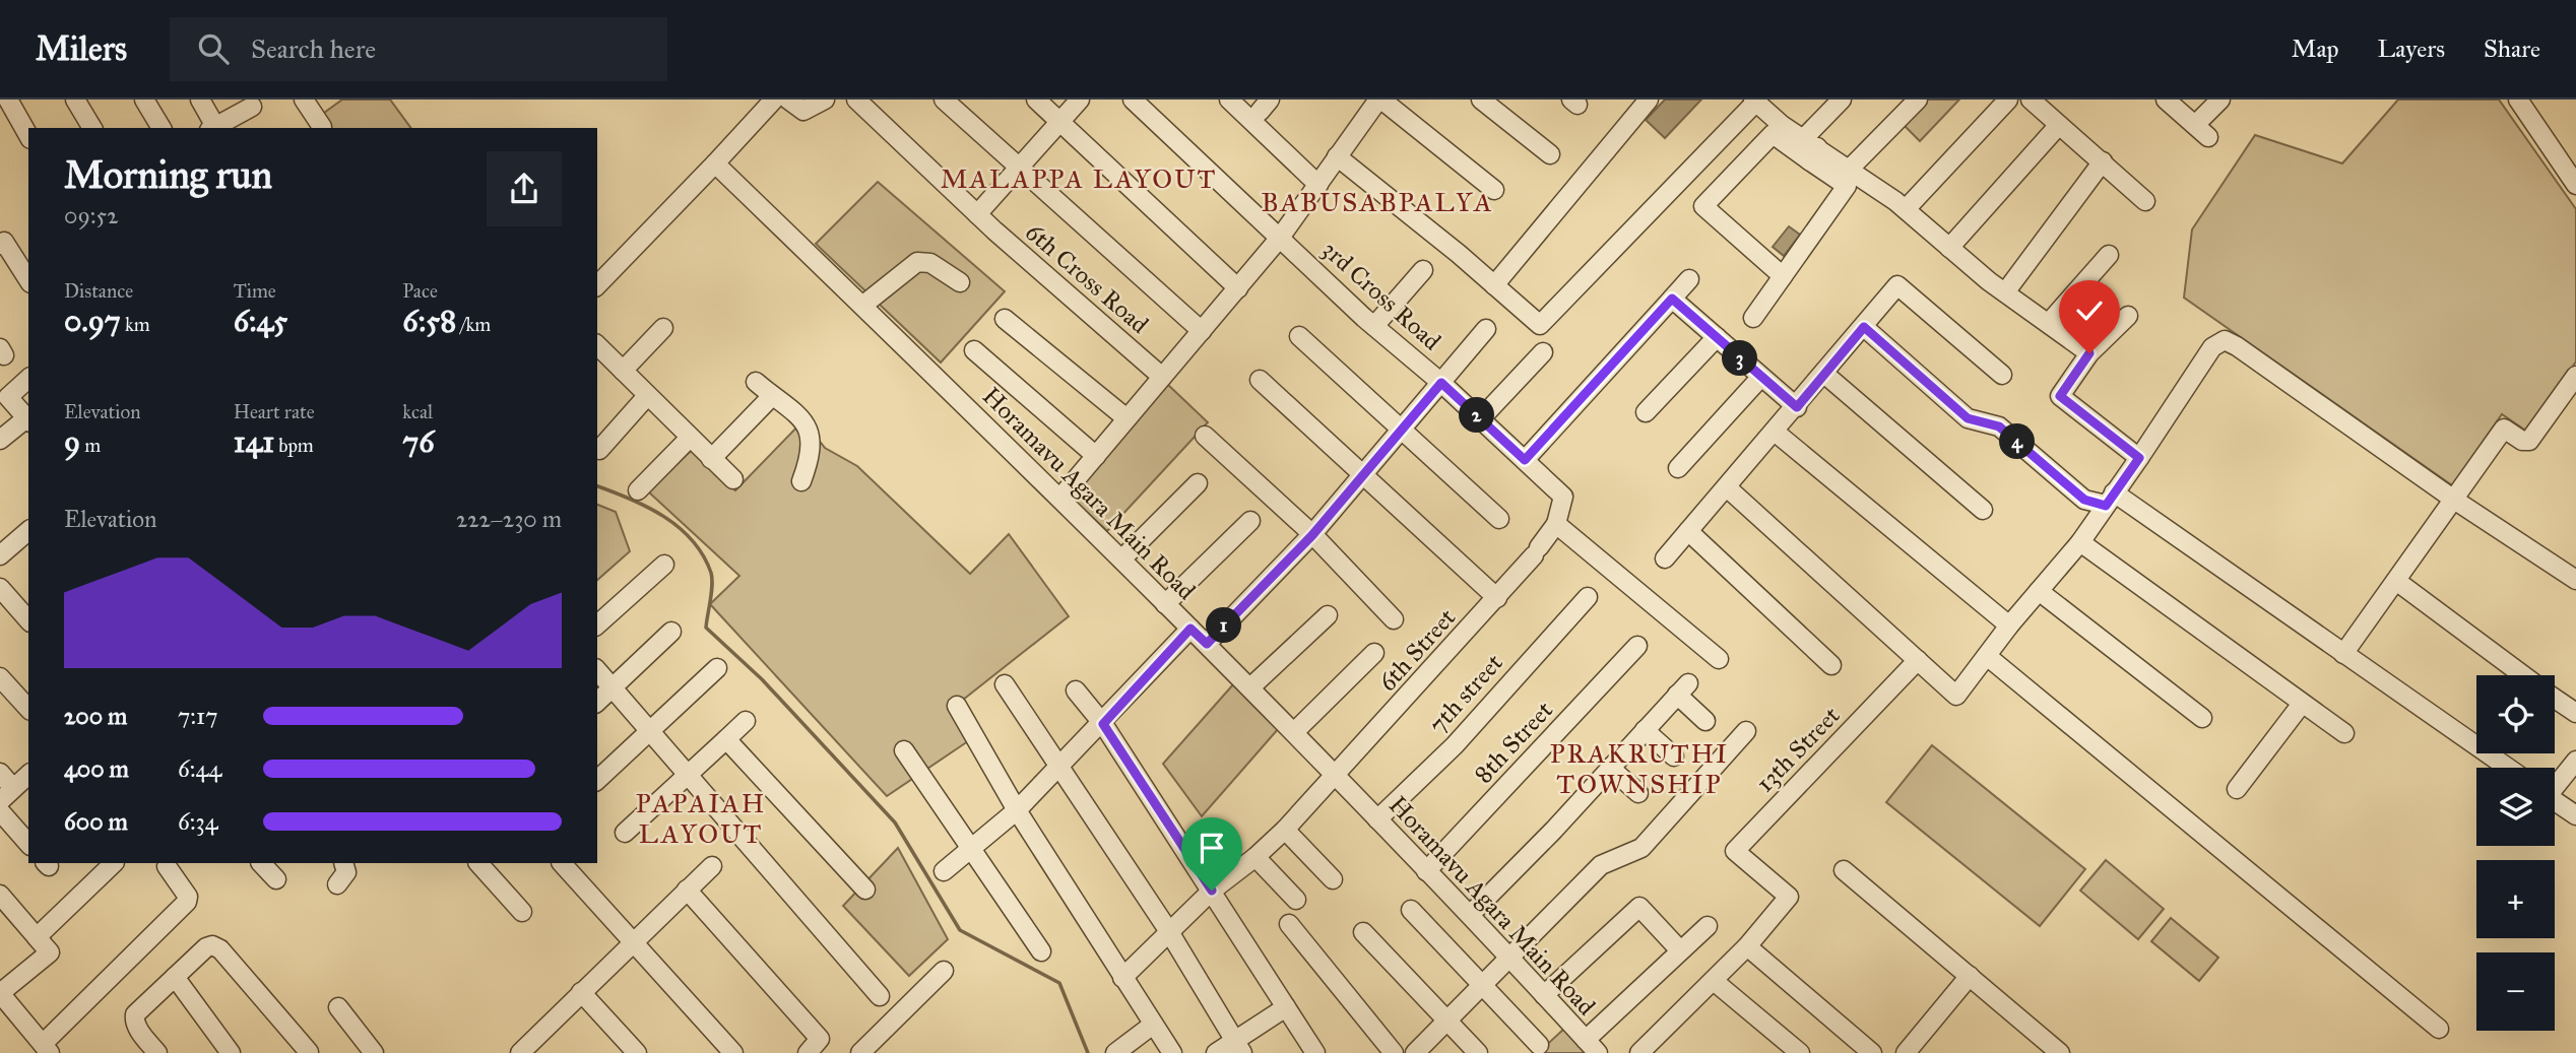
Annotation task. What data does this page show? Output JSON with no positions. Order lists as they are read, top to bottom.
{
  "streets": {
    "street": [
      "6th Cross Road",
      "3rd Cross Road",
      "Horamavu Agara Main Road",
      "6th Street",
      "7th street",
      "8th Street",
      "13th Street"
    ]
  },
  "crossings": [
    ["3rd Cross Road", "6th Street"],
    ["Horamavu Agara Main Road", "6th Street"],
    ["Horamavu Agara Main Road", "7th street"],
    ["Horamavu Agara Main Road", "8th Street"]
  ],
  "districts": [
    "MALAPPA LAYOUT",
    "BABUSABPALYA",
    "PRAKRUTHI TOWNSHIP",
    "PAPAIAH LAYOUT"
  ],
  "page": {
    "header": "Milers",
    "search": "Search here",
    "nav": ["Map", "Layers", "Share"],
    "heading": ["Morning run", "09:52"],
    "stats": [
      ["Distance", "0.97 km"],
      ["Time", "6:45"],
      ["Pace", "6:58 /km"],
      ["Elevation", "9 m"],
      ["Heart rate", "141 bpm"],
      ["kcal", "76"]
    ],
    "pins": [
      "3",
      "2",
      "4",
      "1"
    ],
    "chart": ["Elevation", "222–230 m"],
    "map_buttons": ["+", "−"],
    "list": [
      {
        "name": "200 m",
        "note": "7:17"
      },
      {
        "name": "400 m",
        "note": "6:44"
      },
      {
        "name": "600 m",
        "note": "6:34"
      }
    ]
  }
}
